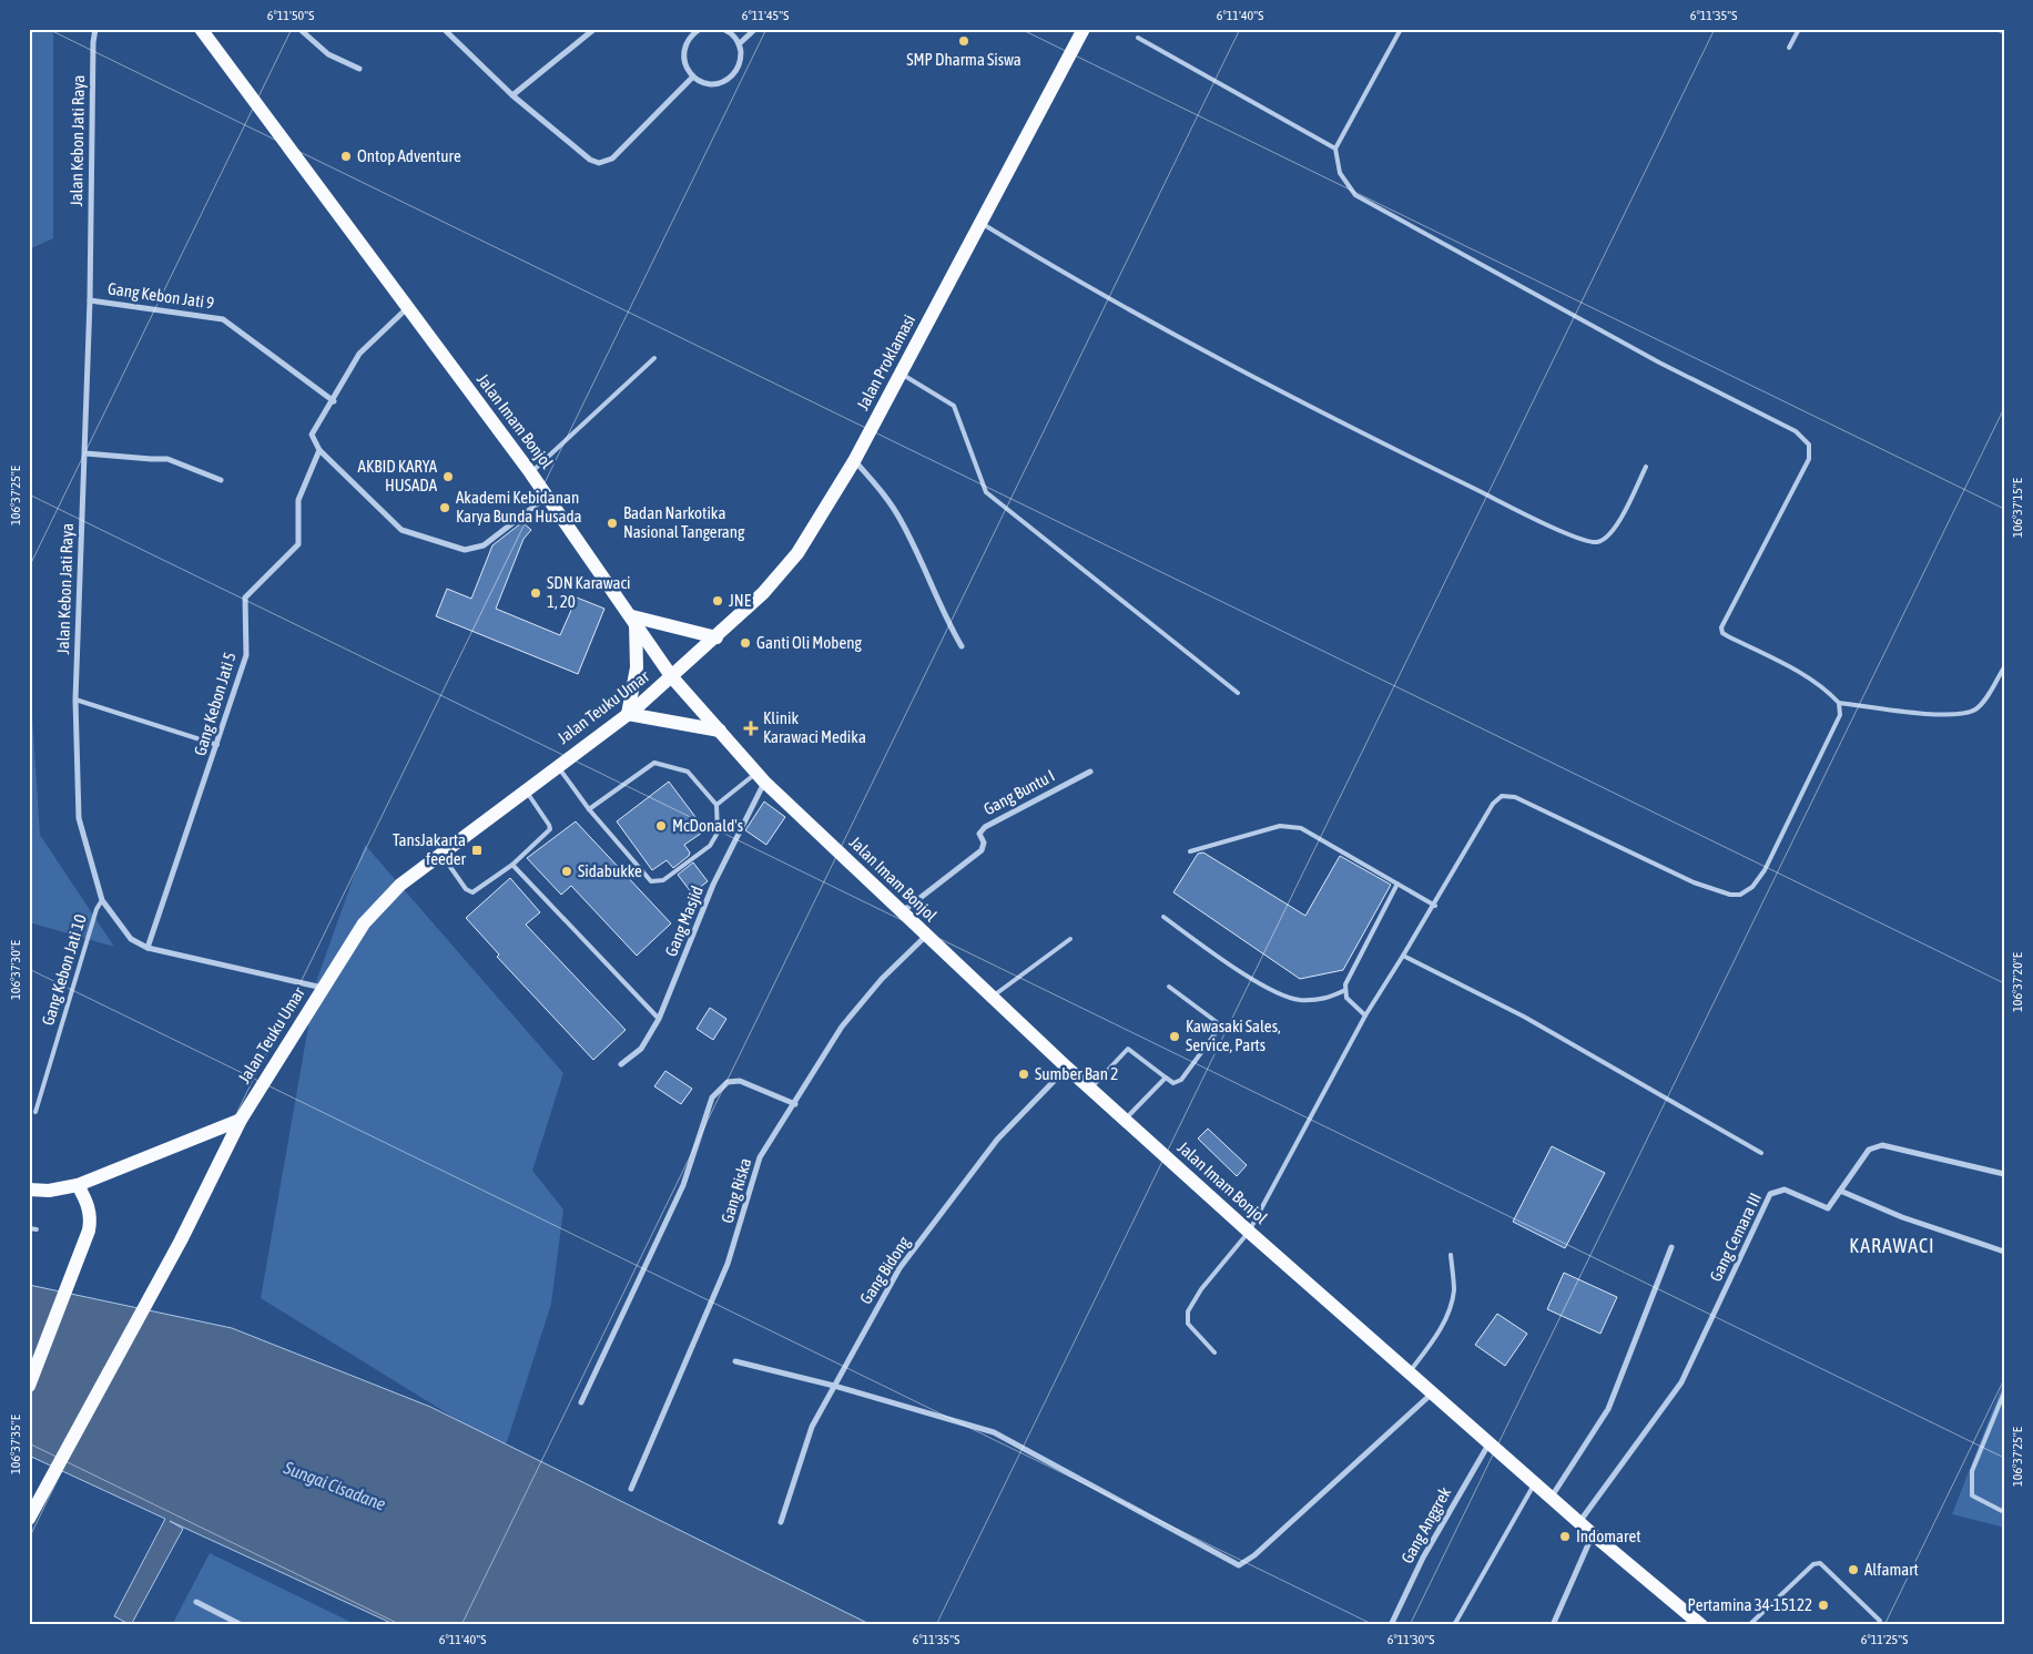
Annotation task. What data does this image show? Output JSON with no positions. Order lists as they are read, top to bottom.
{
  "streets": {
    "main road": ["Jalan Proklamasi", "Jalan Imam Bonjol", "Jalan Teuku Umar"],
    "street": [
      "Jalan Kebon Jati Raya",
      "Gang Kebon Jati 9",
      "Gang Kebon Jati 5",
      "Gang Buntu I",
      "Gang Masjid",
      "Gang Riska",
      "Gang Cemara III",
      "Gang Bidong",
      "Gang Anggrek"
    ],
    "lane": ["Gang Kebon Jati 10"]
  },
  "crossings": [
    ["Jalan Kebon Jati Raya", "Gang Kebon Jati 9"],
    ["Jalan Kebon Jati Raya", "Gang Kebon Jati 5"],
    ["Jalan Kebon Jati Raya", "Jalan Teuku Umar"],
    ["Jalan Kebon Jati Raya", "Gang Kebon Jati 10"],
    ["Jalan Proklamasi", "Jalan Imam Bonjol"],
    ["Jalan Proklamasi", "Jalan Teuku Umar"],
    ["Jalan Imam Bonjol", "Jalan Teuku Umar"],
    ["Jalan Imam Bonjol", "Gang Buntu I"],
    ["Jalan Imam Bonjol", "Gang Masjid"],
    ["Jalan Imam Bonjol", "Gang Riska"],
    ["Jalan Imam Bonjol", "Gang Cemara III"],
    ["Jalan Imam Bonjol", "Gang Bidong"],
    ["Jalan Imam Bonjol", "Gang Anggrek"]
  ],
  "districts": ["KARAWACI"],
  "water": ["Sungai Cisadane"],
  "places": {
    "other": [
      "SMP Dharma Siswa",
      "Ontop Adventure",
      "AKBID KARYA HUSADA",
      "Akademi Kebidanan Karya Bunda Husada",
      "Badan Narkotika Nasional Tangerang",
      "SDN Karawaci 1, 20",
      "JNE",
      "Ganti Oli Mobeng",
      "McDonald's",
      "Sidabukke",
      "Kawasaki Sales, Service, Parts",
      "Sumber Ban 2",
      "Indomaret",
      "Alfamart",
      "Pertamina 34-15122"
    ],
    "health": ["Klinik Karawaci Medika"],
    "transit": ["TansJakarta feeder"]
  },
  "coordinates": [
    "6°11'50\"S",
    "6°11'45\"S",
    "6°11'40\"S",
    "6°11'35\"S",
    "106°37'25\"E",
    "106°37'15\"E",
    "106°37'30\"E",
    "106°37'20\"E",
    "106°37'35\"E",
    "6°11'30\"S",
    "6°11'25\"S"
  ]
}
